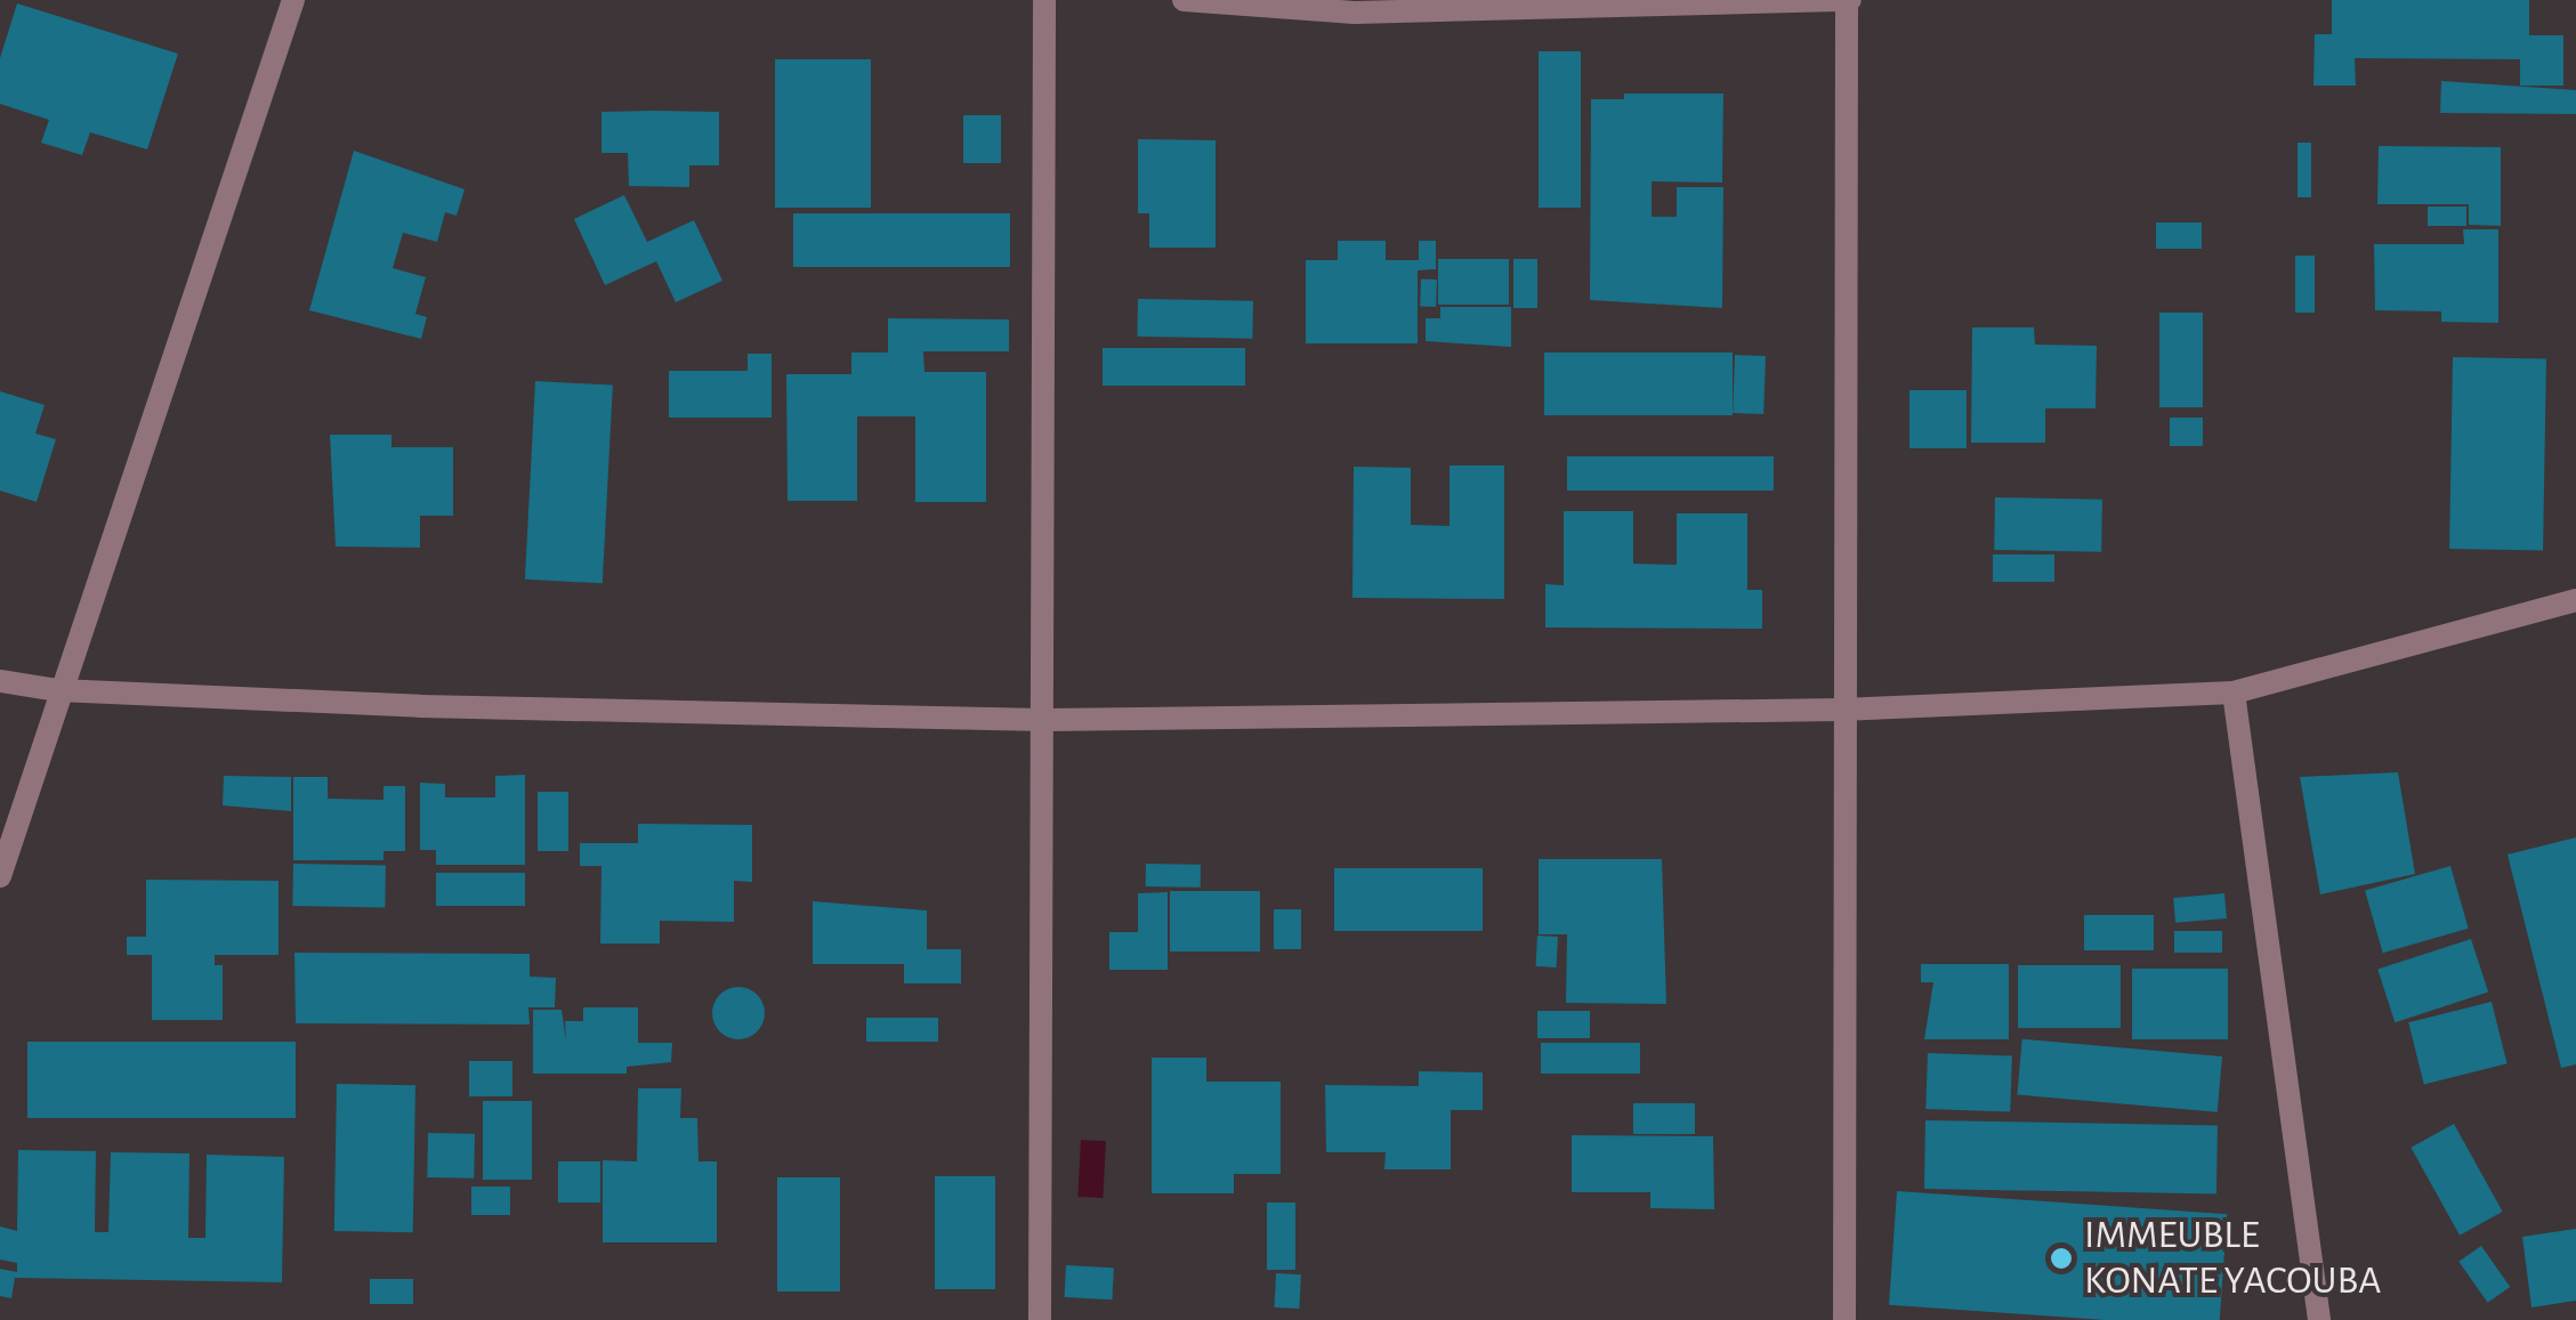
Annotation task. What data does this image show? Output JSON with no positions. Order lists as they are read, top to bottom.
{
  "places": ["IMMEUBLE KONATE YACOUBA"]
}
